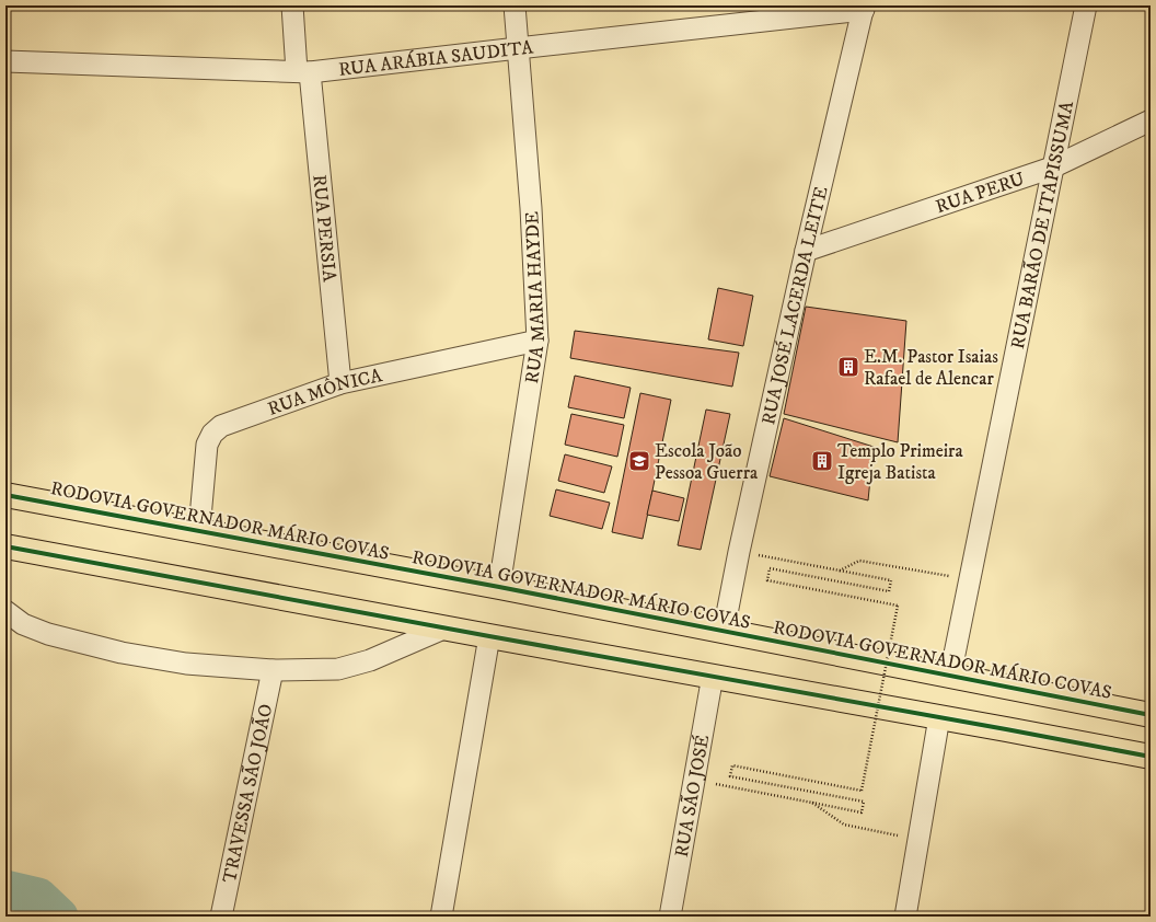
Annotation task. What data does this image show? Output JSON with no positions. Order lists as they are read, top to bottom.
{
  "streets": {
    "highway": ["RODOVIA GOVERNADOR MÁRIO COVAS"],
    "street": [
      "RUA ARÁBIA SAUDITA",
      "RUA PERU",
      "RUA BARÃO DE ITAPISSUMA",
      "RUA PERSIA",
      "RUA MARIA HAYDE",
      "RUA JOSÉ LACERDA LEITE",
      "RUA MÔNICA",
      "TRAVESSA SÃO JOÃO",
      "RUA SÃO JOSÉ"
    ]
  },
  "crossings": [
    ["RUA ARÁBIA SAUDITA", "RUA PERSIA"],
    ["RUA ARÁBIA SAUDITA", "RUA MARIA HAYDE"],
    ["RUA ARÁBIA SAUDITA", "RUA JOSÉ LACERDA LEITE"],
    ["RUA PERU", "RUA BARÃO DE ITAPISSUMA"],
    ["RUA PERU", "RUA JOSÉ LACERDA LEITE"],
    ["RUA BARÃO DE ITAPISSUMA", "RODOVIA GOVERNADOR MÁRIO COVAS"],
    ["RUA PERSIA", "RUA MÔNICA"],
    ["RUA MARIA HAYDE", "RUA MÔNICA"],
    ["RUA MARIA HAYDE", "RODOVIA GOVERNADOR MÁRIO COVAS"],
    ["RUA JOSÉ LACERDA LEITE", "RODOVIA GOVERNADOR MÁRIO COVAS"],
    ["RUA MÔNICA", "RODOVIA GOVERNADOR MÁRIO COVAS"]
  ],
  "places": {
    "building": ["E.M. Pastor Isaias Rafael de Alencar", "Templo Primeira Igreja Batista"],
    "school or university": ["Escola João Pessoa Guerra"]
  }
}
